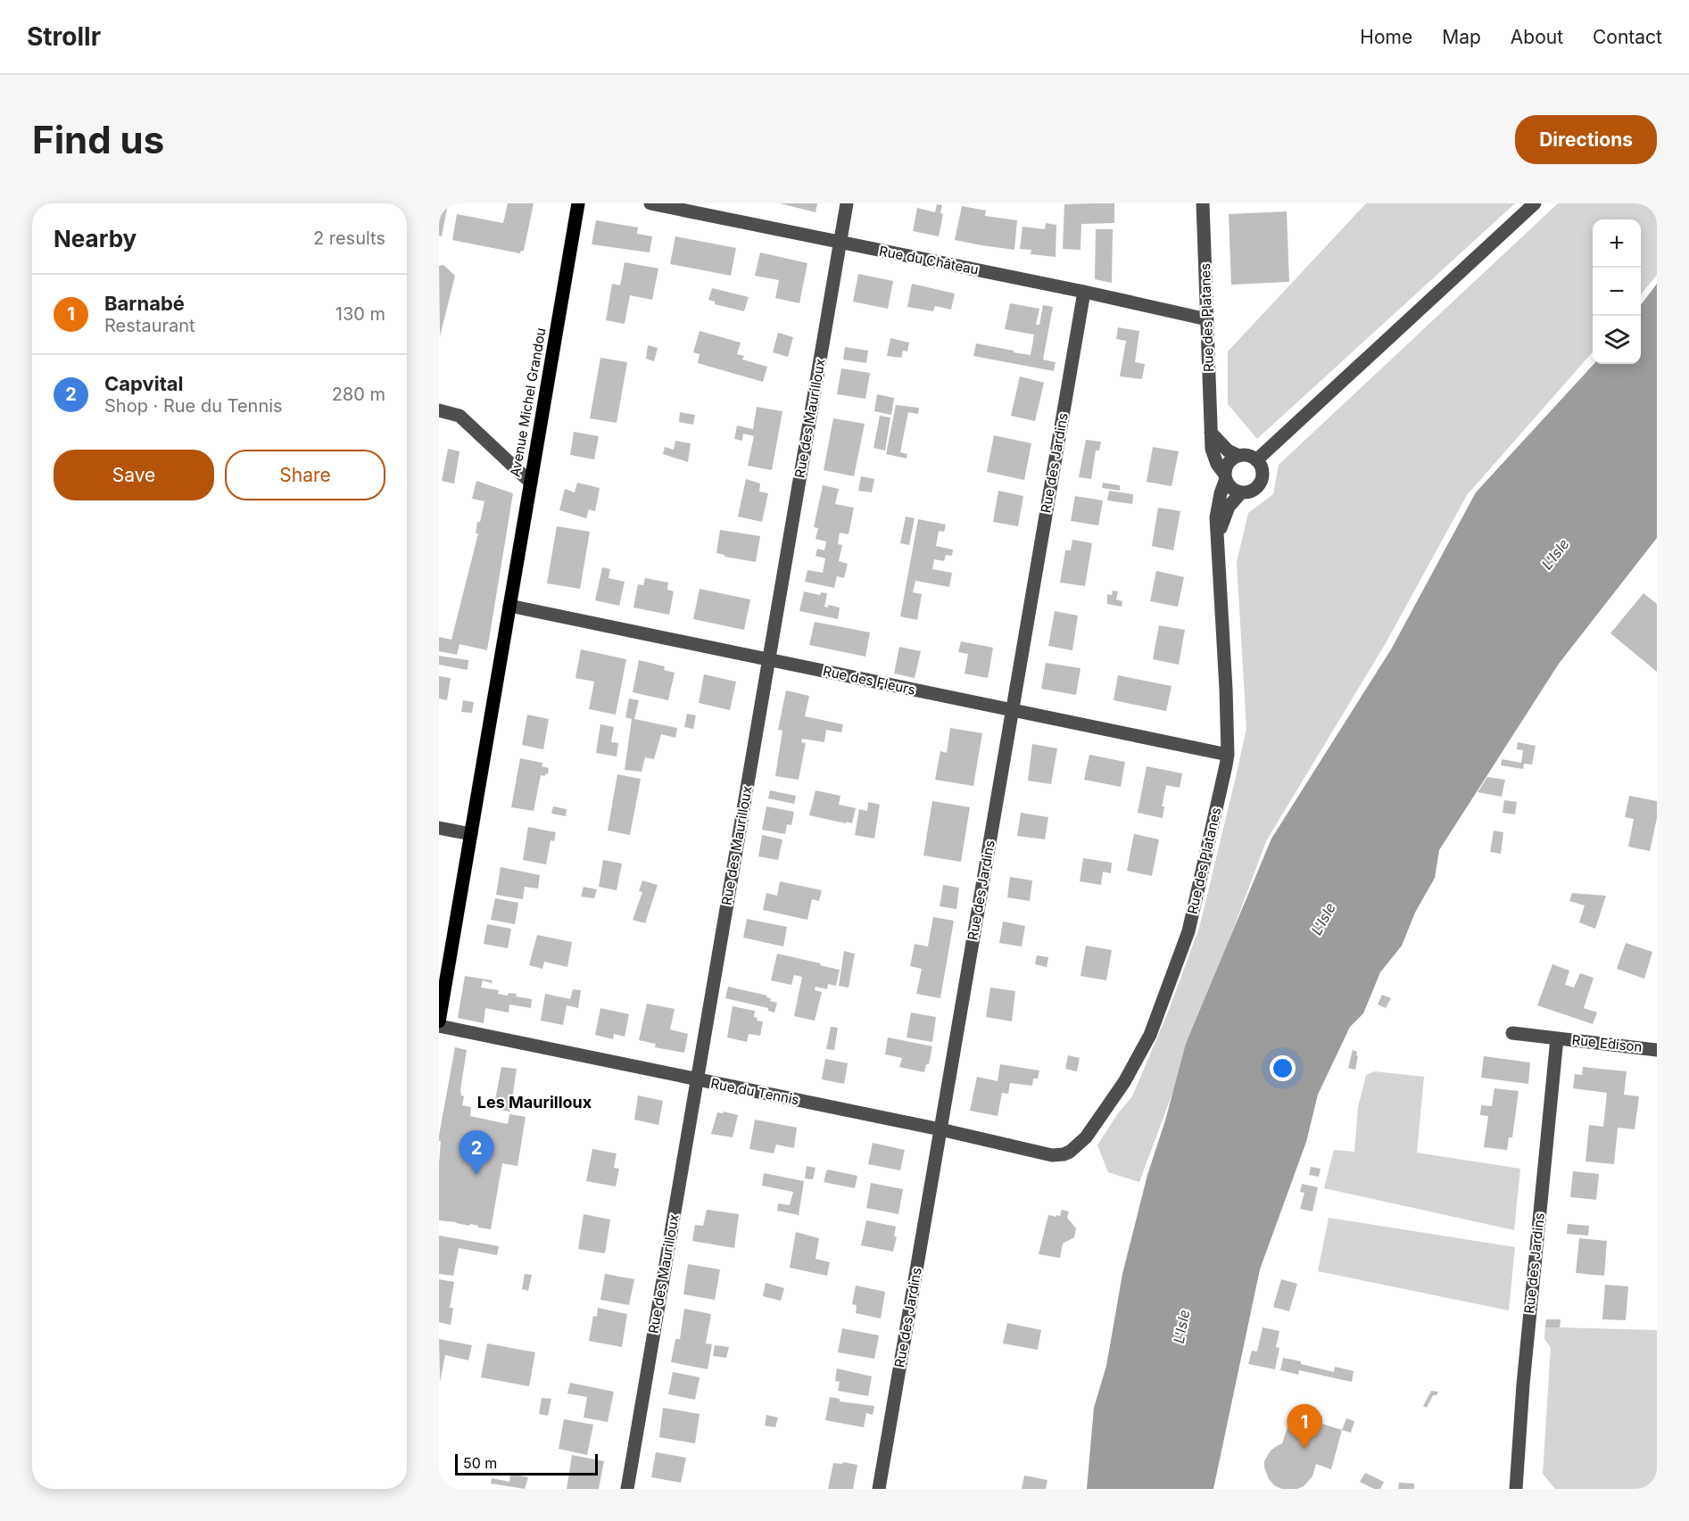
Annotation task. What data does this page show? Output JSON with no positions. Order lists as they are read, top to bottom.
{
  "streets": {
    "main road": ["Avenue Michel Grandou"],
    "street": [
      "Rue du Château",
      "Rue des Platanes",
      "Rue des Maurilloux",
      "Rue des Jardins",
      "Rue des Fleurs",
      "Rue Edison",
      "Rue du Tennis"
    ]
  },
  "crossings": [
    ["Rue du Château", "Rue des Platanes"],
    ["Rue du Château", "Rue des Maurilloux"],
    ["Rue du Château", "Rue des Jardins"],
    ["Rue des Platanes", "Rue des Fleurs"],
    ["Rue des Platanes", "Rue du Tennis"],
    ["Avenue Michel Grandou", "Rue des Fleurs"],
    ["Rue des Maurilloux", "Rue des Fleurs"],
    ["Rue des Maurilloux", "Rue du Tennis"],
    ["Rue des Jardins", "Rue des Fleurs"],
    ["Rue des Jardins", "Rue Edison"],
    ["Rue des Jardins", "Rue du Tennis"]
  ],
  "districts": ["Les Maurilloux"],
  "water": ["L'Isle"],
  "scale_bar": "50 m",
  "page": {
    "header": "Strollr",
    "nav": [
      "Home",
      "Map",
      "About",
      "Contact"
    ],
    "buttons": [
      "Directions",
      ["Save", "Share"]
    ],
    "title": "Find us",
    "heading": ["Nearby", "2 results"],
    "map_buttons": ["+", "−"],
    "list": [
      {
        "mark": "1",
        "name": "Barnabé",
        "note": "Restaurant",
        "value": "130 m"
      },
      {
        "mark": "2",
        "name": "Capvital",
        "note": "Shop · Rue du Tennis",
        "value": "280 m"
      }
    ],
    "pins": ["2", "1"],
    "scale": "50 m"
  }
}
